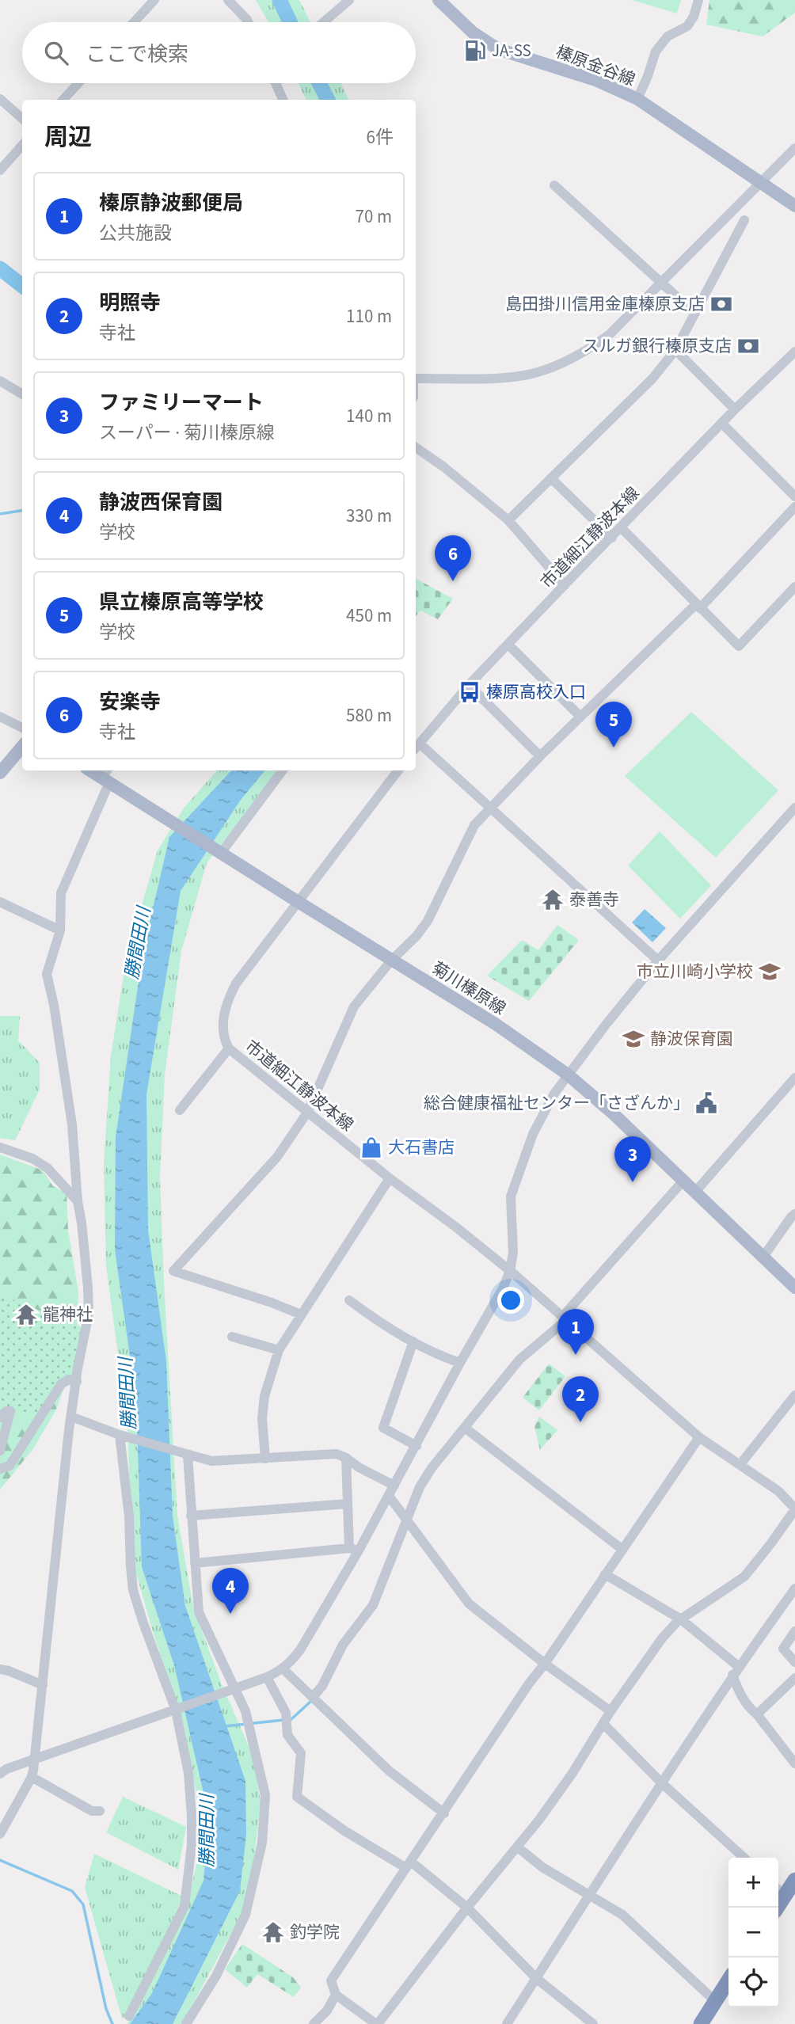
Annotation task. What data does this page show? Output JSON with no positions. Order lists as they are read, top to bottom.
{
  "streets": {
    "main road": ["榛原金谷線", "菊川榛原線"],
    "street": ["市道細江静波本線"]
  },
  "crossings": [
    ["市道細江静波本線", "菊川榛原線"]
  ],
  "water": ["勝間田川"],
  "places": {
    "fuel station": ["JA-SS"],
    "bank": ["島田掛川信用金庫榛原支店", "スルガ銀行榛原支店"],
    "bus stop": ["榛原高校入口"],
    "temple": ["泰善寺", "龍神社", "釣学院"],
    "school or university": ["市立川崎小学校", "静波保育園"],
    "public building": ["総合健康福祉センター「さざんか」"],
    "shop": ["大石書店"]
  },
  "page": {
    "search": "ここで検索",
    "heading": ["周辺", "6件"],
    "list": [
      {
        "mark": "1",
        "name": "榛原静波郵便局",
        "note": "公共施設",
        "value": "70 m"
      },
      {
        "mark": "2",
        "name": "明照寺",
        "note": "寺社",
        "value": "110 m"
      },
      {
        "mark": "3",
        "name": "ファミリーマート",
        "note": "スーパー · 菊川榛原線",
        "value": "140 m"
      },
      {
        "mark": "4",
        "name": "静波西保育園",
        "note": "学校",
        "value": "330 m"
      },
      {
        "mark": "5",
        "name": "県立榛原高等学校",
        "note": "学校",
        "value": "450 m"
      },
      {
        "mark": "6",
        "name": "安楽寺",
        "note": "寺社",
        "value": "580 m"
      }
    ],
    "pins": [
      "6",
      "5",
      "3",
      "1",
      "2",
      "4"
    ],
    "map_buttons": ["+", "−"]
  }
}
